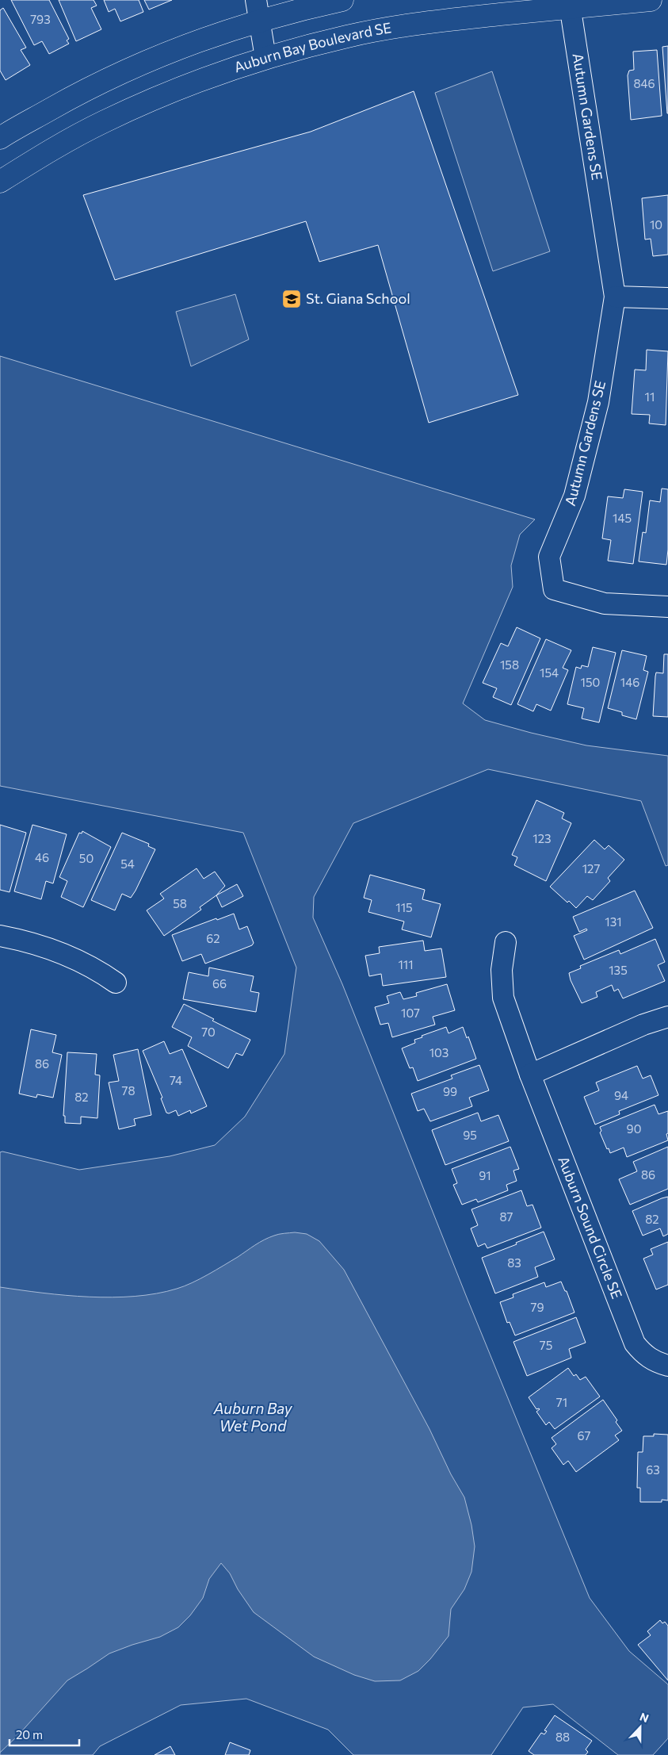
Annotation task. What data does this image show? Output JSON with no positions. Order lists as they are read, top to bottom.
{
  "streets": {
    "street": ["Auburn Bay Boulevard SE", "Autumn Gardens SE", "Auburn Sound Circle SE"]
  },
  "crossings": [
    ["Auburn Bay Boulevard SE", "Autumn Gardens SE"]
  ],
  "water": ["Auburn Bay Wet Pond"],
  "places": {
    "school or university": ["St. Giana School"]
  },
  "house_numbers": [
    "793",
    "846",
    "10",
    "11",
    "145",
    "158",
    "154",
    "150",
    "146",
    "123",
    "46",
    "50",
    "54",
    "127",
    "58",
    "115",
    "131",
    "62",
    "111",
    "135",
    "66",
    "107",
    "70",
    "103",
    "86",
    "74",
    "78",
    "99",
    "94",
    "82",
    "90",
    "95",
    "86",
    "91",
    "87",
    "82",
    "83",
    "79",
    "75",
    "71",
    "67",
    "63",
    "88"
  ],
  "scale_bar": "20 m",
  "north": "top"
}
